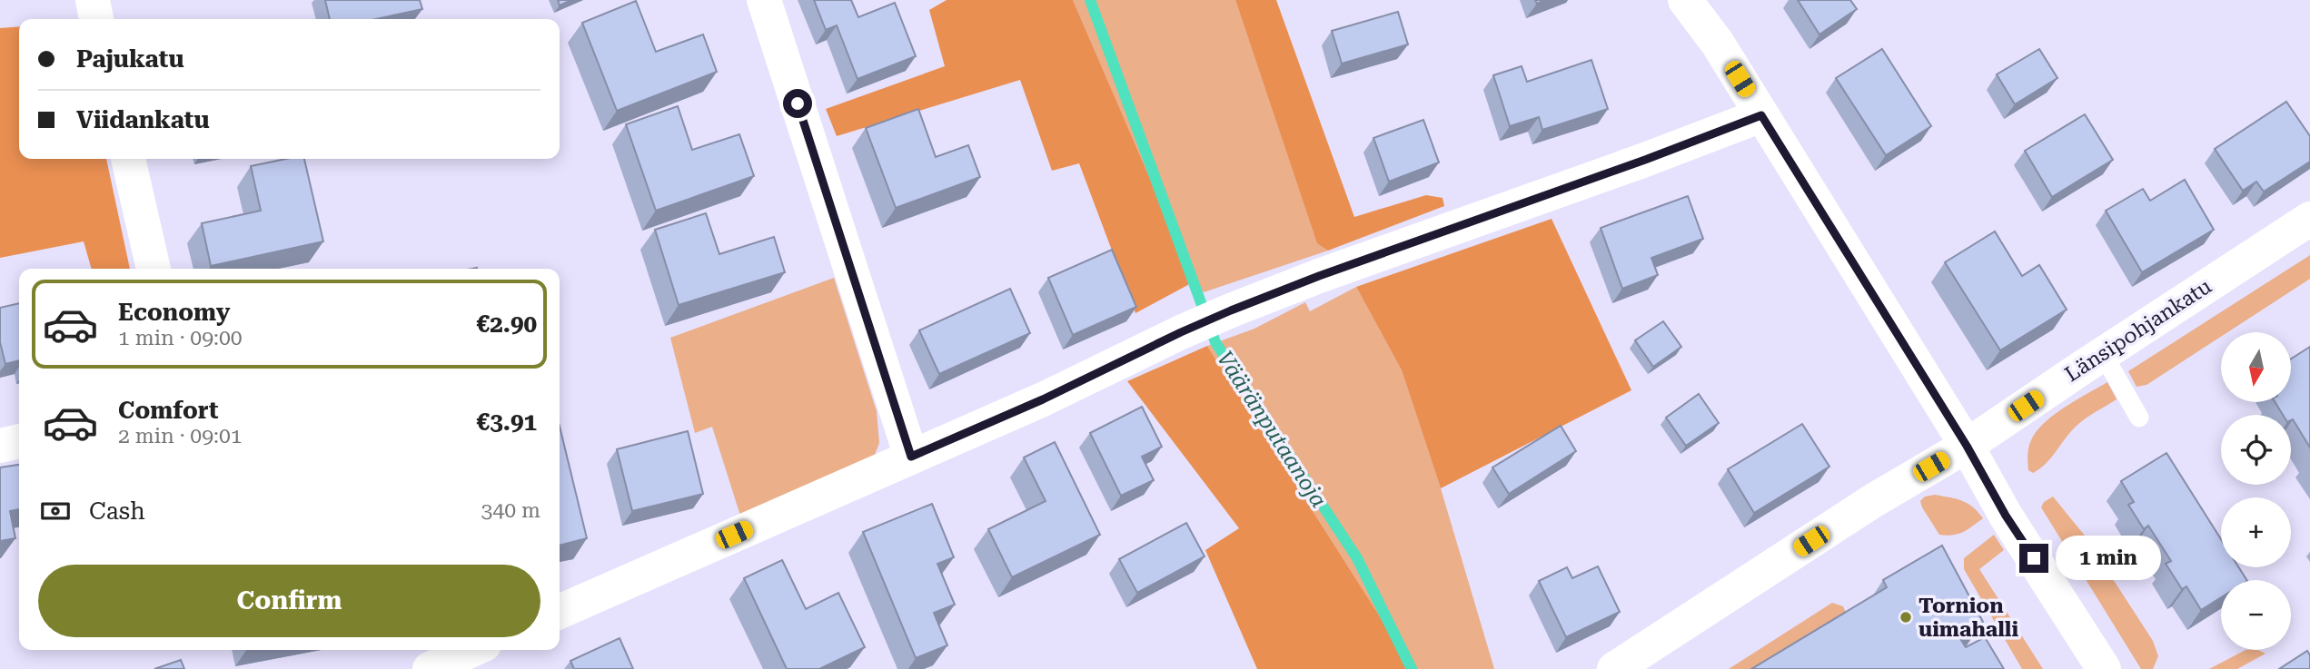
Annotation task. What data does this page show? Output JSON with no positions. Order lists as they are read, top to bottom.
{
  "streets": {
    "street": ["Länsipohjankatu"]
  },
  "water": ["Vääränputaanoja"],
  "places": ["Tornion uimahalli"],
  "north": "bottom",
  "page": {
    "banner": ["Pajukatu", "Viidankatu"],
    "list": [
      {
        "name": "Economy",
        "note": "1 min · 09:00",
        "value": "€2.90"
      },
      {
        "name": "Comfort",
        "note": "2 min · 09:01",
        "value": "€3.91"
      }
    ],
    "map_buttons": ["+", "−"],
    "pay": ["Cash", "340 m"],
    "bubble": "1 min",
    "buttons": "Confirm"
  }
}
